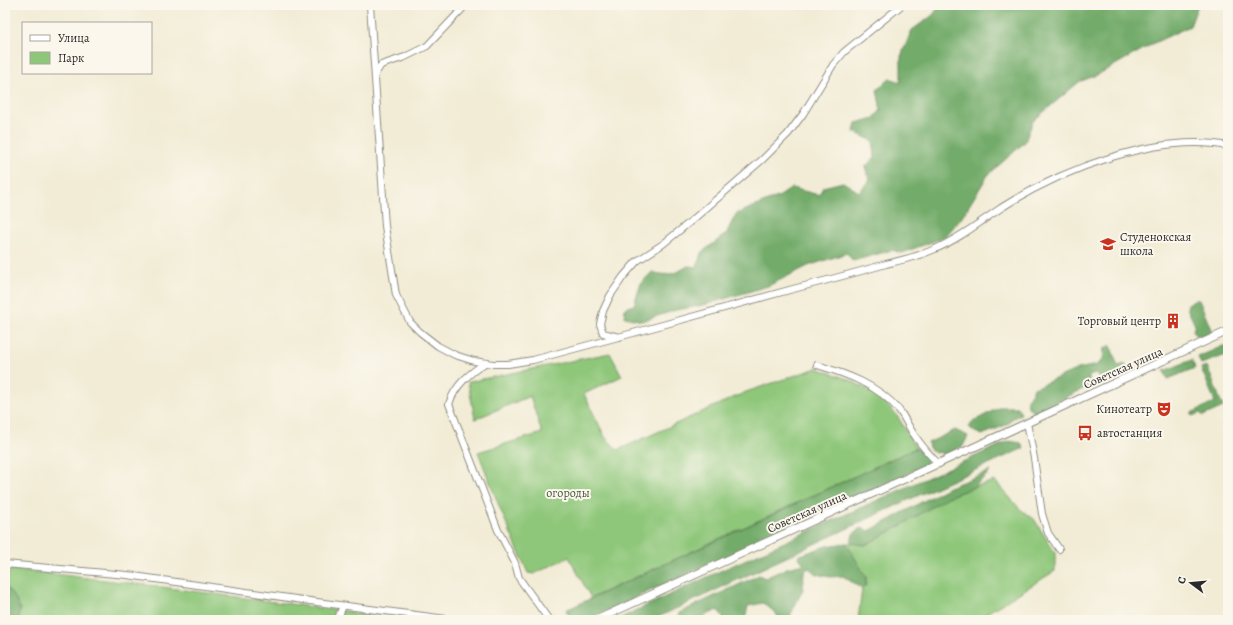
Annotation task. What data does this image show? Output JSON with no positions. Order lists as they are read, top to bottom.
{
  "streets": {
    "street": ["Советская улица"]
  },
  "parks": ["огороды"],
  "places": {
    "school or university": ["Студенокская школа"],
    "building": ["Торговый центр"],
    "theatre": ["Кинотеатр"],
    "bus stop": ["автостанция"]
  },
  "legend": ["Улица", "Парк"],
  "north": "left"
}
